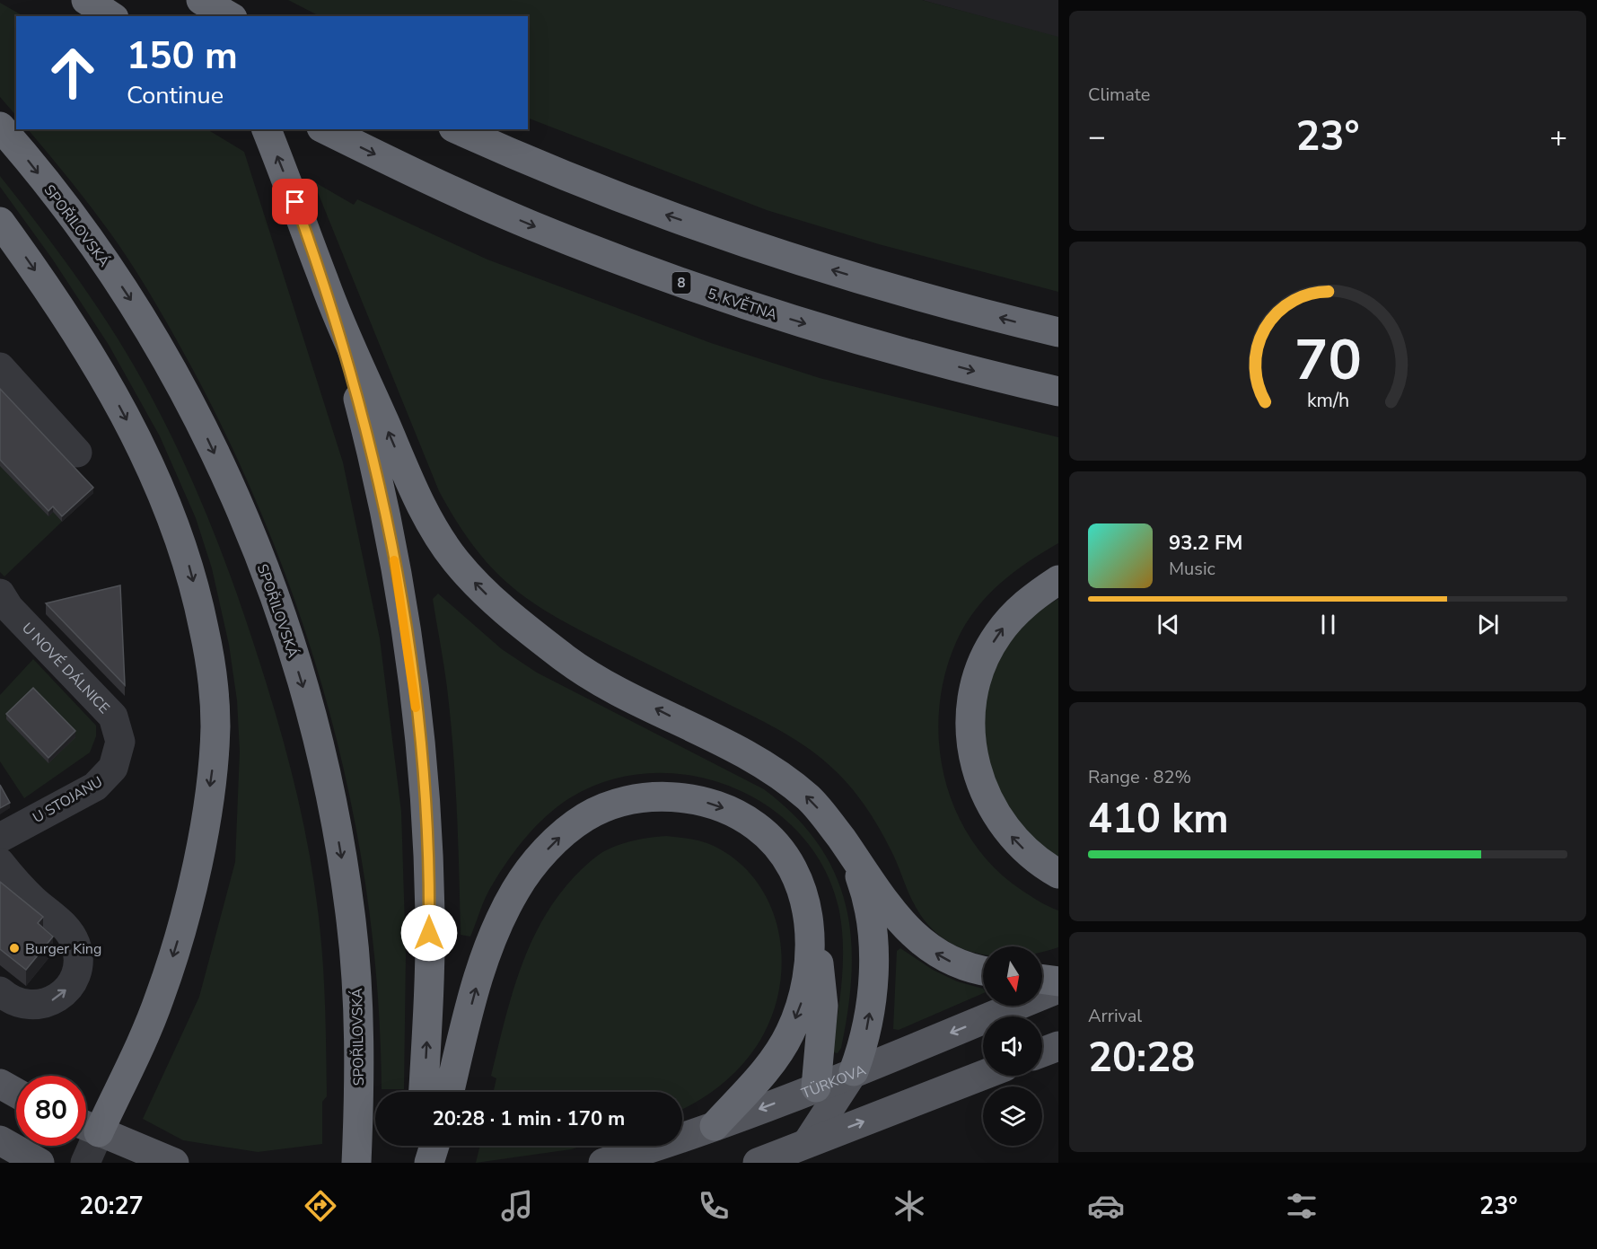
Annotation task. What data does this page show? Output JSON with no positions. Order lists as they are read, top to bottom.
{
  "streets": {
    "highway": ["SPOŘILOVSKÁ", "8", "5. KVĚTNA"],
    "main road": ["TÜRKOVA"],
    "street": ["U NOVÉ DÁLNICE", "U STOJANU"]
  },
  "crossings": [
    ["U NOVÉ DÁLNICE", "U STOJANU"]
  ],
  "places": ["Burger King"],
  "north": "bottom",
  "page": {
    "tile": [
      "Climate",
      ["Range · 82%", "410 km"],
      ["Arrival", "20:28"]
    ],
    "turn": ["150 m", "Continue"],
    "heat": ["−", "23°", "+"],
    "song": ["93.2 FM", "Music"],
    "limit": "80",
    "trip": "20:28 · 1 min · 170 m",
    "tabs": ["20:27", "23°"],
    "gauge": ["70", "km/h"]
  }
}
